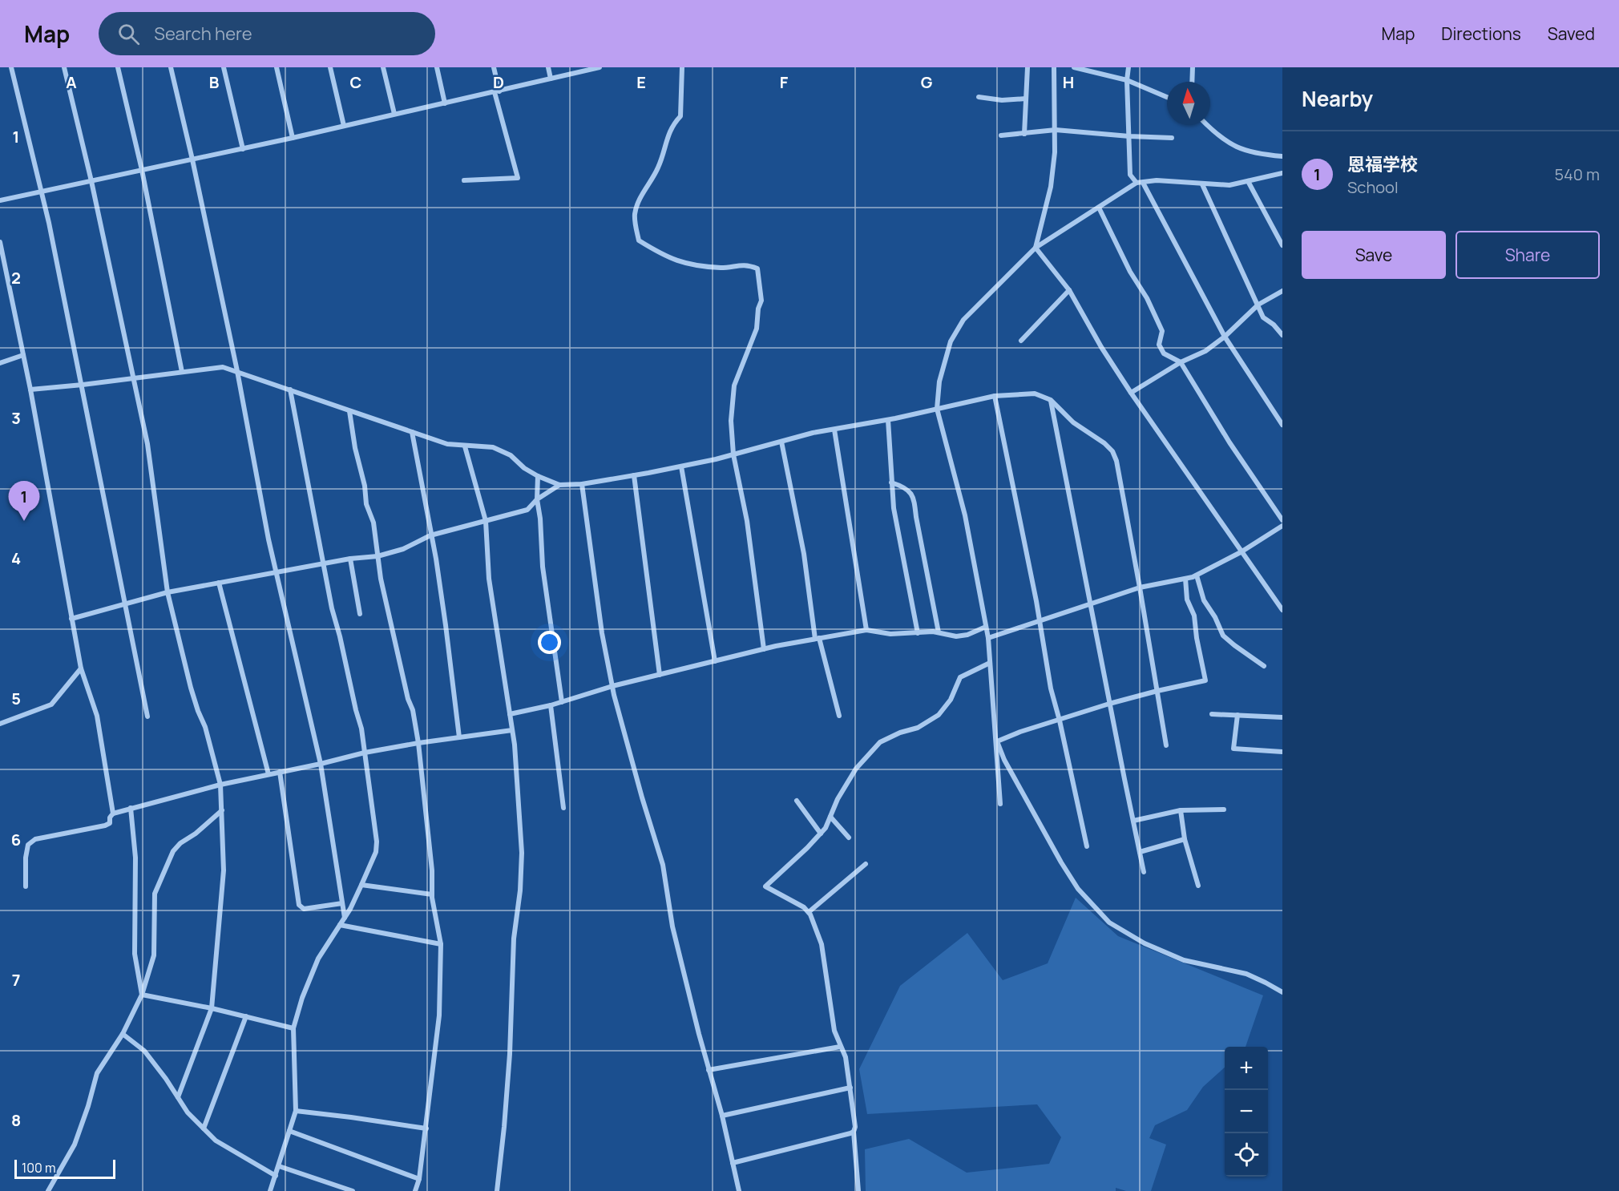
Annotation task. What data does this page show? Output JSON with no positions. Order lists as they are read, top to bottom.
{
  "scale_bar": "100 m",
  "north": "top",
  "page": {
    "header": "Map",
    "search": "Search here",
    "nav": ["Map", "Directions", "Saved"],
    "heading": "Nearby",
    "list": [
      {
        "mark": "1",
        "name": "恩福学校",
        "note": "School",
        "value": "540 m"
      }
    ],
    "buttons": ["Save", "Share"],
    "pins": "1",
    "map_buttons": ["+", "−"],
    "scale": "100 m"
  },
  "grid": {
    "columns": [
      "A",
      "B",
      "C",
      "D",
      "E",
      "F",
      "G",
      "H"
    ],
    "rows": [
      "1",
      "2",
      "3",
      "4",
      "5",
      "6",
      "7",
      "8"
    ]
  }
}
